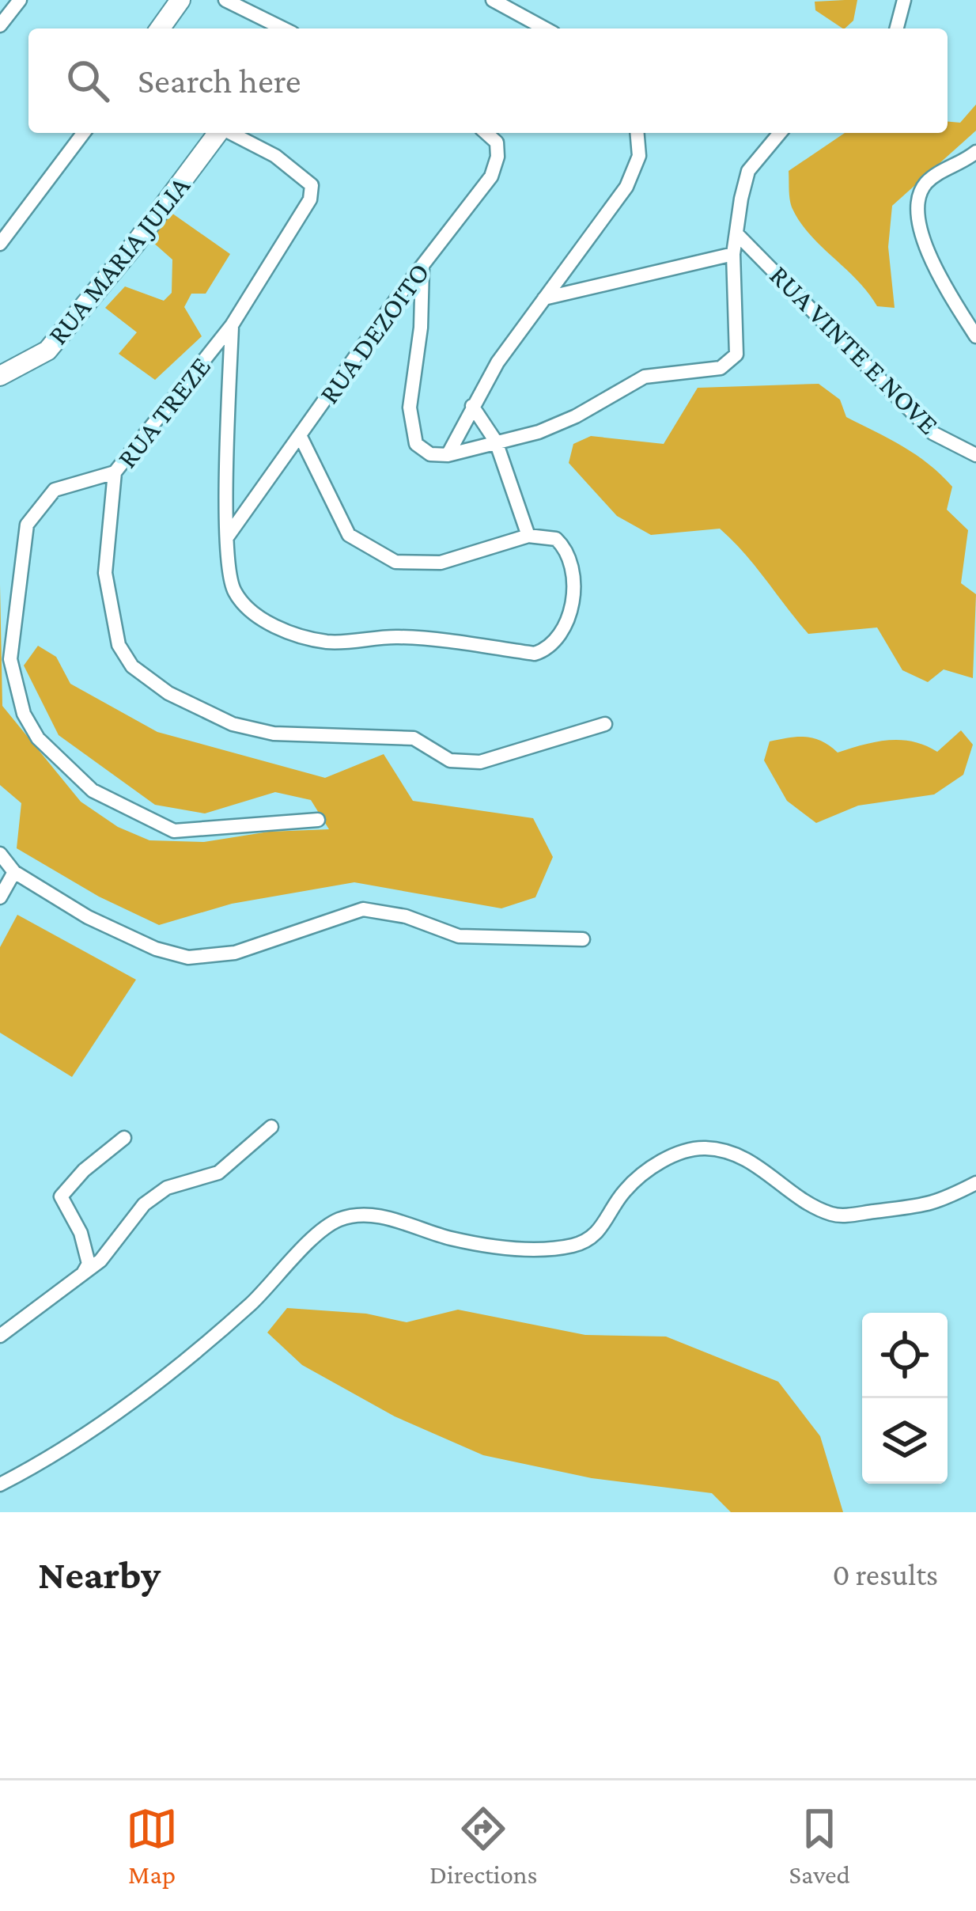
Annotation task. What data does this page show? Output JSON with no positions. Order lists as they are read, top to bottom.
{
  "streets": {
    "street": [
      "RUA MARIA JULIA",
      "RUA DEZOITO",
      "RUA VINTE E NOVE",
      "RUA TREZE"
    ]
  },
  "page": {
    "search": "Search here",
    "heading": ["Nearby", "0 results"],
    "nav": ["Map", "Directions", "Saved"]
  }
}
